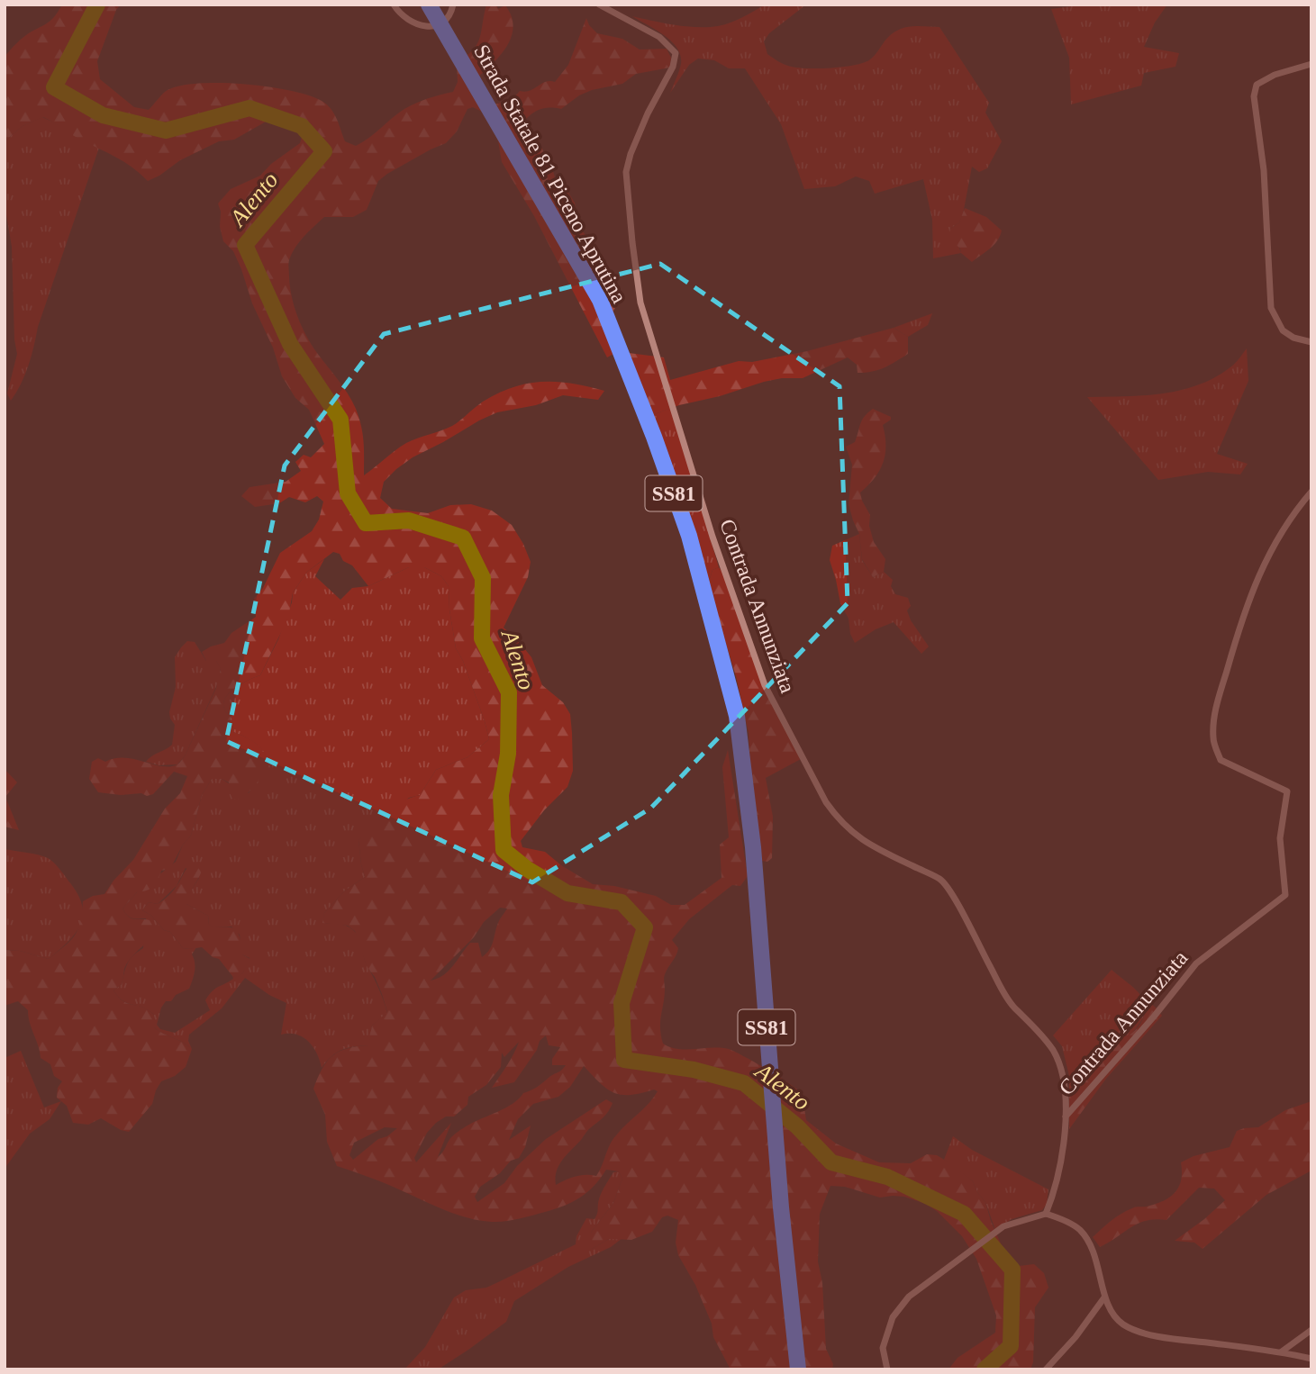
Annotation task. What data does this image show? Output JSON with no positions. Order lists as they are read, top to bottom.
{
  "streets": {
    "highway": ["Strada Statale 81 Piceno Aprutina", "SS81"],
    "street": ["Contrada Annunziata"]
  },
  "water": ["Alento"]
}
